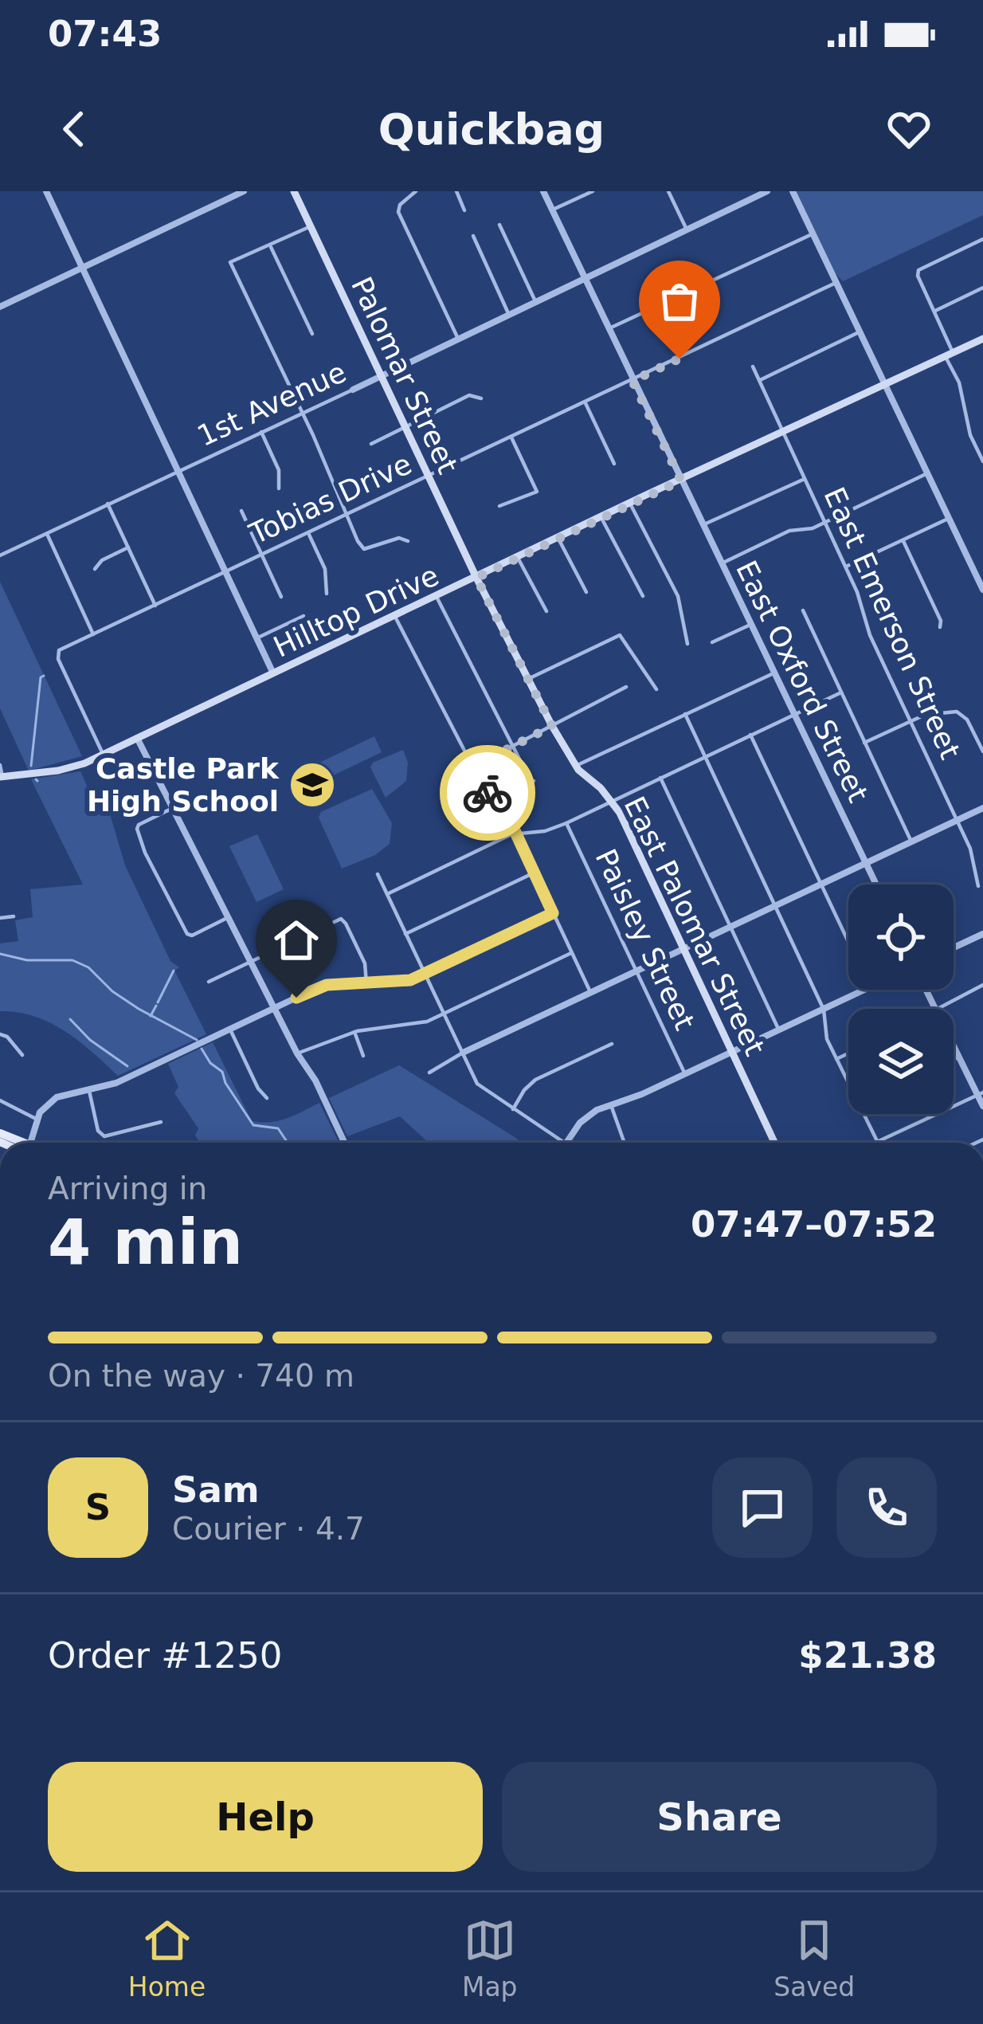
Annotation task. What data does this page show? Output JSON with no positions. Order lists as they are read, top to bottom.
{
  "streets": {
    "main road": ["Palomar Street", "Hilltop Drive", "East Palomar Street"],
    "street": [
      "1st Avenue",
      "Tobias Drive",
      "East Emerson Street",
      "East Oxford Street",
      "Paisley Street"
    ]
  },
  "crossings": [
    ["Palomar Street", "1st Avenue"],
    ["Palomar Street", "Tobias Drive"],
    ["Palomar Street", "Hilltop Drive"],
    ["Palomar Street", "East Palomar Street"],
    ["1st Avenue", "East Oxford Street"],
    ["Tobias Drive", "Hilltop Drive"],
    ["Tobias Drive", "East Oxford Street"],
    ["Hilltop Drive", "East Emerson Street"],
    ["Hilltop Drive", "East Oxford Street"],
    ["Hilltop Drive", "East Palomar Street"]
  ],
  "places": {
    "school or university": ["Castle Park High School"]
  },
  "page": {
    "status": "07:43",
    "header": "Quickbag",
    "heading": ["4 min", "Arriving in", "07:47–07:52"],
    "panel": [
      "Sam",
      "Courier · 4.7",
      "Order #1250",
      "$21.38"
    ],
    "bar": "On the way · 740 m",
    "round": "S",
    "buttons": ["Help", "Share"],
    "tabs": ["Home", "Map", "Saved"]
  }
}
